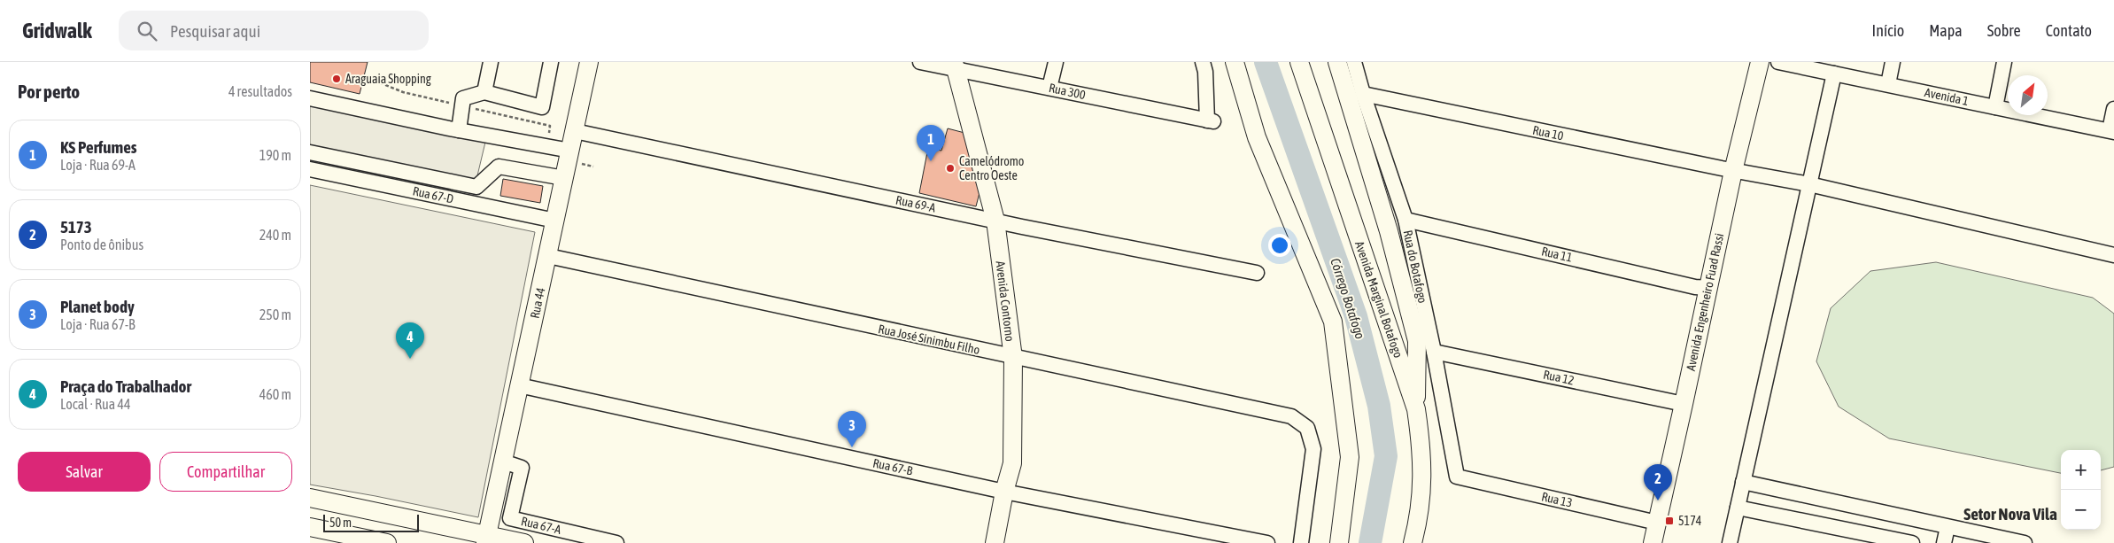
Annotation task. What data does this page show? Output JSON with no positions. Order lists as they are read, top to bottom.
{
  "streets": {
    "main road": [
      "Avenida Marginal Botafogo",
      "Avenida Contorno",
      "Avenida Engenheiro Fuad Rassi",
      "Rua 44"
    ],
    "street": [
      "Rua 300",
      "Avenida 1",
      "Rua 10",
      "Rua 67-D",
      "Rua 69-A",
      "Rua 11",
      "Rua do Botafogo",
      "Rua José Sinimbu Filho",
      "Rua 12",
      "Rua 67-B",
      "Rua 13",
      "Rua 67-A"
    ]
  },
  "crossings": [
    ["Rua 300", "Avenida Contorno"],
    ["Rua 10", "Rua do Botafogo"],
    ["Rua 10", "Avenida Engenheiro Fuad Rassi"],
    ["Rua 67-D", "Rua 44"],
    ["Rua 69-A", "Avenida Contorno"],
    ["Rua 69-A", "Rua 44"],
    ["Rua 11", "Rua do Botafogo"],
    ["Rua 11", "Avenida Engenheiro Fuad Rassi"],
    ["Rua do Botafogo", "Rua 12"],
    ["Rua do Botafogo", "Rua 13"],
    ["Avenida Contorno", "Rua José Sinimbu Filho"],
    ["Avenida Contorno", "Rua 67-B"],
    ["Avenida Engenheiro Fuad Rassi", "Rua 12"],
    ["Avenida Engenheiro Fuad Rassi", "Rua 13"],
    ["Rua 44", "Rua José Sinimbu Filho"],
    ["Rua 44", "Rua 67-B"],
    ["Rua 44", "Rua 67-A"]
  ],
  "districts": ["Setor Nova Vila"],
  "water": ["Córrego Botafogo"],
  "places": {
    "other": ["Araguaia Shopping", "Camelódromo Centro Oeste"],
    "transit": ["5174"]
  },
  "scale_bar": "50 m",
  "north": "top right",
  "page": {
    "header": "Gridwalk",
    "search": "Pesquisar aqui",
    "nav": [
      "Início",
      "Mapa",
      "Sobre",
      "Contato"
    ],
    "heading": ["Por perto", "4 resultados"],
    "list": [
      {
        "mark": "1",
        "name": "KS Perfumes",
        "note": "Loja · Rua 69-A",
        "value": "190 m"
      },
      {
        "mark": "2",
        "name": "5173",
        "note": "Ponto de ônibus",
        "value": "240 m"
      },
      {
        "mark": "3",
        "name": "Planet body",
        "note": "Loja · Rua 67-B",
        "value": "250 m"
      },
      {
        "mark": "4",
        "name": "Praça do Trabalhador",
        "note": "Local · Rua 44",
        "value": "460 m"
      }
    ],
    "pins": [
      "1",
      "4",
      "3",
      "2"
    ],
    "buttons": ["Salvar", "Compartilhar"],
    "map_buttons": ["+", "−"],
    "scale": "50 m"
  }
}
